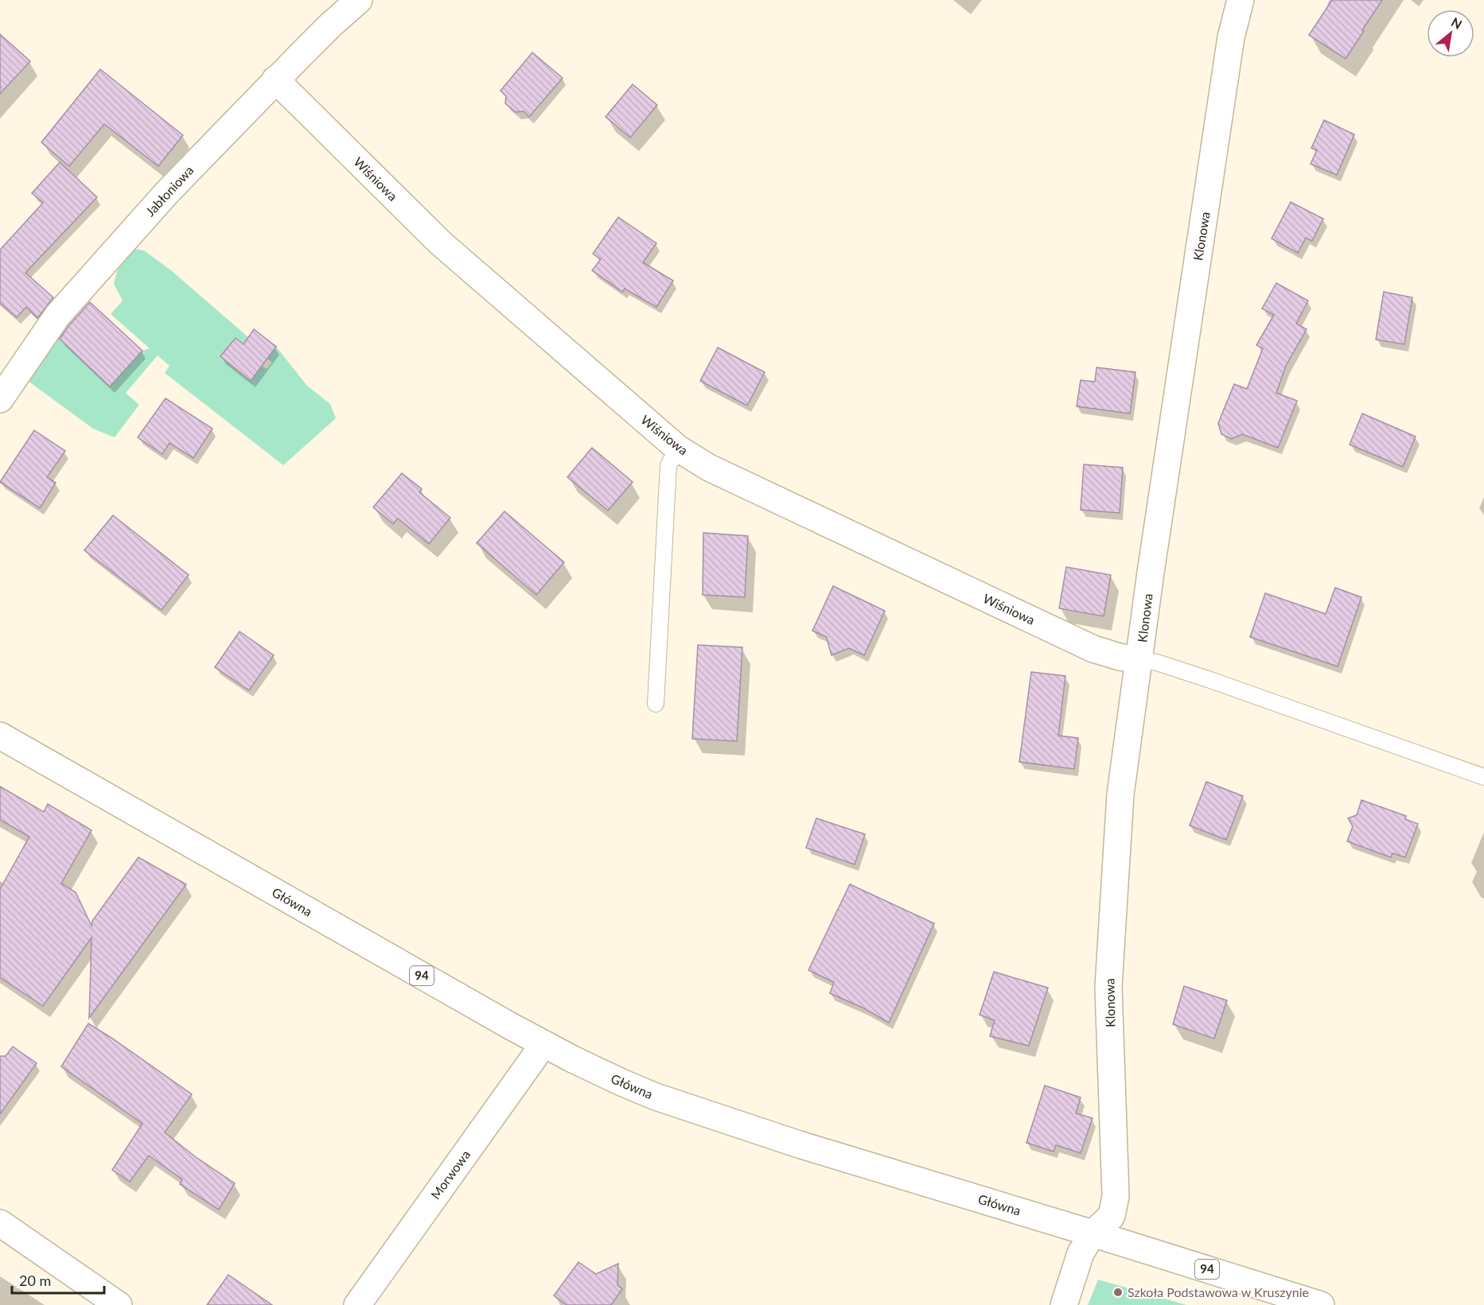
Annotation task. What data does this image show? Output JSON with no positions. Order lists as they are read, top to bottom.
{
  "streets": {
    "street": [
      "Wiśniowa",
      "Jabłoniowa",
      "Klonowa",
      "Główna",
      "94",
      "Morwowa"
    ]
  },
  "crossings": [
    ["Wiśniowa", "Jabłoniowa"],
    ["Wiśniowa", "Klonowa"],
    ["Klonowa", "Główna"],
    ["Główna", "Morwowa"]
  ],
  "places": ["Szkoła Podstawowa w Kruszynie"],
  "scale_bar": "20 m",
  "north": "top right"
}
